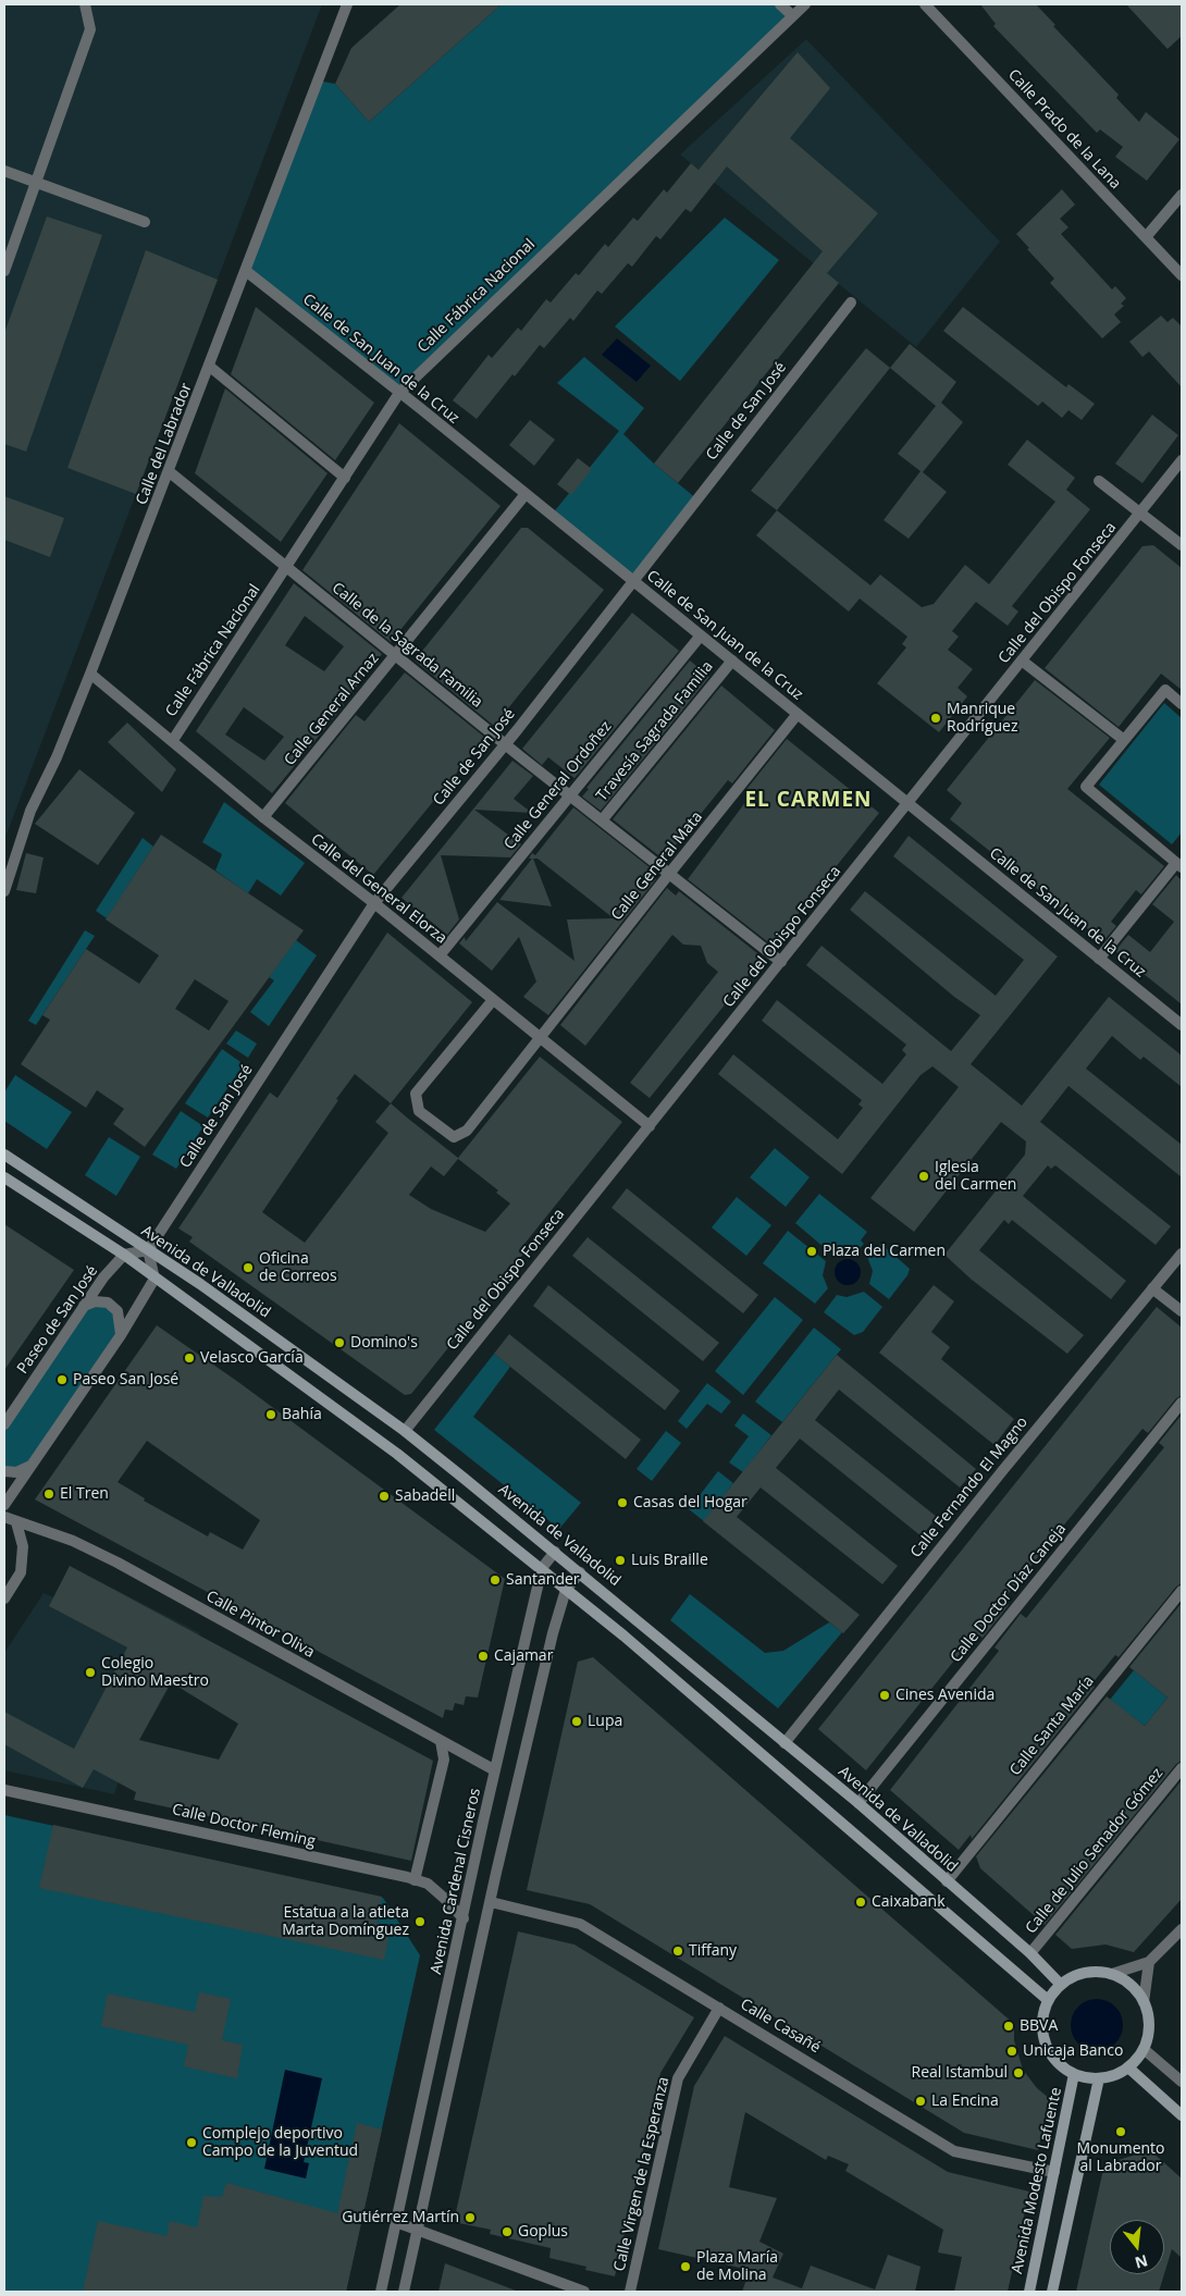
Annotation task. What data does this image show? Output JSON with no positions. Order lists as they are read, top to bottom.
{
  "streets": {
    "main road": ["Avenida de Valladolid", "Avenida Modesto Lafuente"],
    "street": [
      "Calle Prado de la Lana",
      "Calle Fábrica Nacional",
      "Calle de San Juan de la Cruz",
      "Calle de San José",
      "Calle del Labrador",
      "Calle del Obispo Fonseca",
      "Calle de la Sagrada Familia",
      "Calle General Arnaz",
      "Travesía Sagrada Familia",
      "Calle General Ordoñez",
      "Calle General Mata",
      "Calle del General Elorza",
      "Paseo de San José",
      "Calle Fernando El Magno",
      "Calle Doctor Díaz Caneja",
      "Calle Pintor Oliva",
      "Calle Santa María",
      "Calle Doctor Fleming",
      "Calle de Julio Senador Gómez",
      "Avenida Cardenal Cisneros",
      "Calle Casañé",
      "Calle Virgen de la Esperanza"
    ]
  },
  "crossings": [
    ["Calle Fábrica Nacional", "Calle de San Juan de la Cruz"],
    ["Calle Fábrica Nacional", "Calle de la Sagrada Familia"],
    ["Calle Fábrica Nacional", "Calle del General Elorza"],
    ["Calle de San Juan de la Cruz", "Calle de San José"],
    ["Calle de San Juan de la Cruz", "Calle del Labrador"],
    ["Calle de San Juan de la Cruz", "Calle del Obispo Fonseca"],
    ["Calle de San Juan de la Cruz", "Calle General Arnaz"],
    ["Calle de San Juan de la Cruz", "Travesía Sagrada Familia"],
    ["Calle de San Juan de la Cruz", "Calle General Ordoñez"],
    ["Calle de San Juan de la Cruz", "Calle General Mata"],
    ["Calle de San José", "Calle de la Sagrada Familia"],
    ["Calle de San José", "Calle del General Elorza"],
    ["Calle de San José", "Avenida de Valladolid"],
    ["Calle del Labrador", "Calle de la Sagrada Familia"],
    ["Calle del Labrador", "Calle del General Elorza"],
    ["Calle del Obispo Fonseca", "Calle de la Sagrada Familia"],
    ["Calle del Obispo Fonseca", "Calle del General Elorza"],
    ["Calle del Obispo Fonseca", "Avenida de Valladolid"],
    ["Calle de la Sagrada Familia", "Calle General Arnaz"],
    ["Calle de la Sagrada Familia", "Travesía Sagrada Familia"],
    ["Calle de la Sagrada Familia", "Calle General Ordoñez"],
    ["Calle de la Sagrada Familia", "Calle General Mata"],
    ["Calle General Arnaz", "Calle del General Elorza"],
    ["Calle General Ordoñez", "Calle del General Elorza"],
    ["Calle General Mata", "Calle del General Elorza"],
    ["Avenida de Valladolid", "Paseo de San José"],
    ["Avenida de Valladolid", "Calle Fernando El Magno"],
    ["Avenida de Valladolid", "Calle Doctor Díaz Caneja"],
    ["Avenida de Valladolid", "Calle Santa María"],
    ["Avenida de Valladolid", "Calle de Julio Senador Gómez"],
    ["Avenida de Valladolid", "Avenida Cardenal Cisneros"],
    ["Avenida de Valladolid", "Avenida Modesto Lafuente"],
    ["Calle Pintor Oliva", "Avenida Cardenal Cisneros"],
    ["Calle Doctor Fleming", "Avenida Cardenal Cisneros"],
    ["Calle Casañé", "Calle Virgen de la Esperanza"],
    ["Calle Casañé", "Avenida Modesto Lafuente"]
  ],
  "districts": ["EL CARMEN"],
  "places": [
    "Manrique Rodríguez",
    "Iglesia del Carmen",
    "Plaza del Carmen",
    "Oficina de Correos",
    "Domino's",
    "Velasco García",
    "Paseo San José",
    "Bahía",
    "El Tren",
    "Sabadell",
    "Casas del Hogar",
    "Luis Braille",
    "Santander",
    "Cajamar",
    "Colegio Divino Maestro",
    "Cines Avenida",
    "Lupa",
    "Caixabank",
    "Estatua a la atleta Marta Domínguez",
    "Tiffany",
    "BBVA",
    "Unicaja Banco",
    "Real Istambul",
    "La Encina",
    "Monumento al Labrador",
    "Complejo deportivo Campo de la Juventud",
    "Gutiérrez Martín",
    "Goplus",
    "Plaza María de Molina"
  ],
  "north": "bottom"
}
